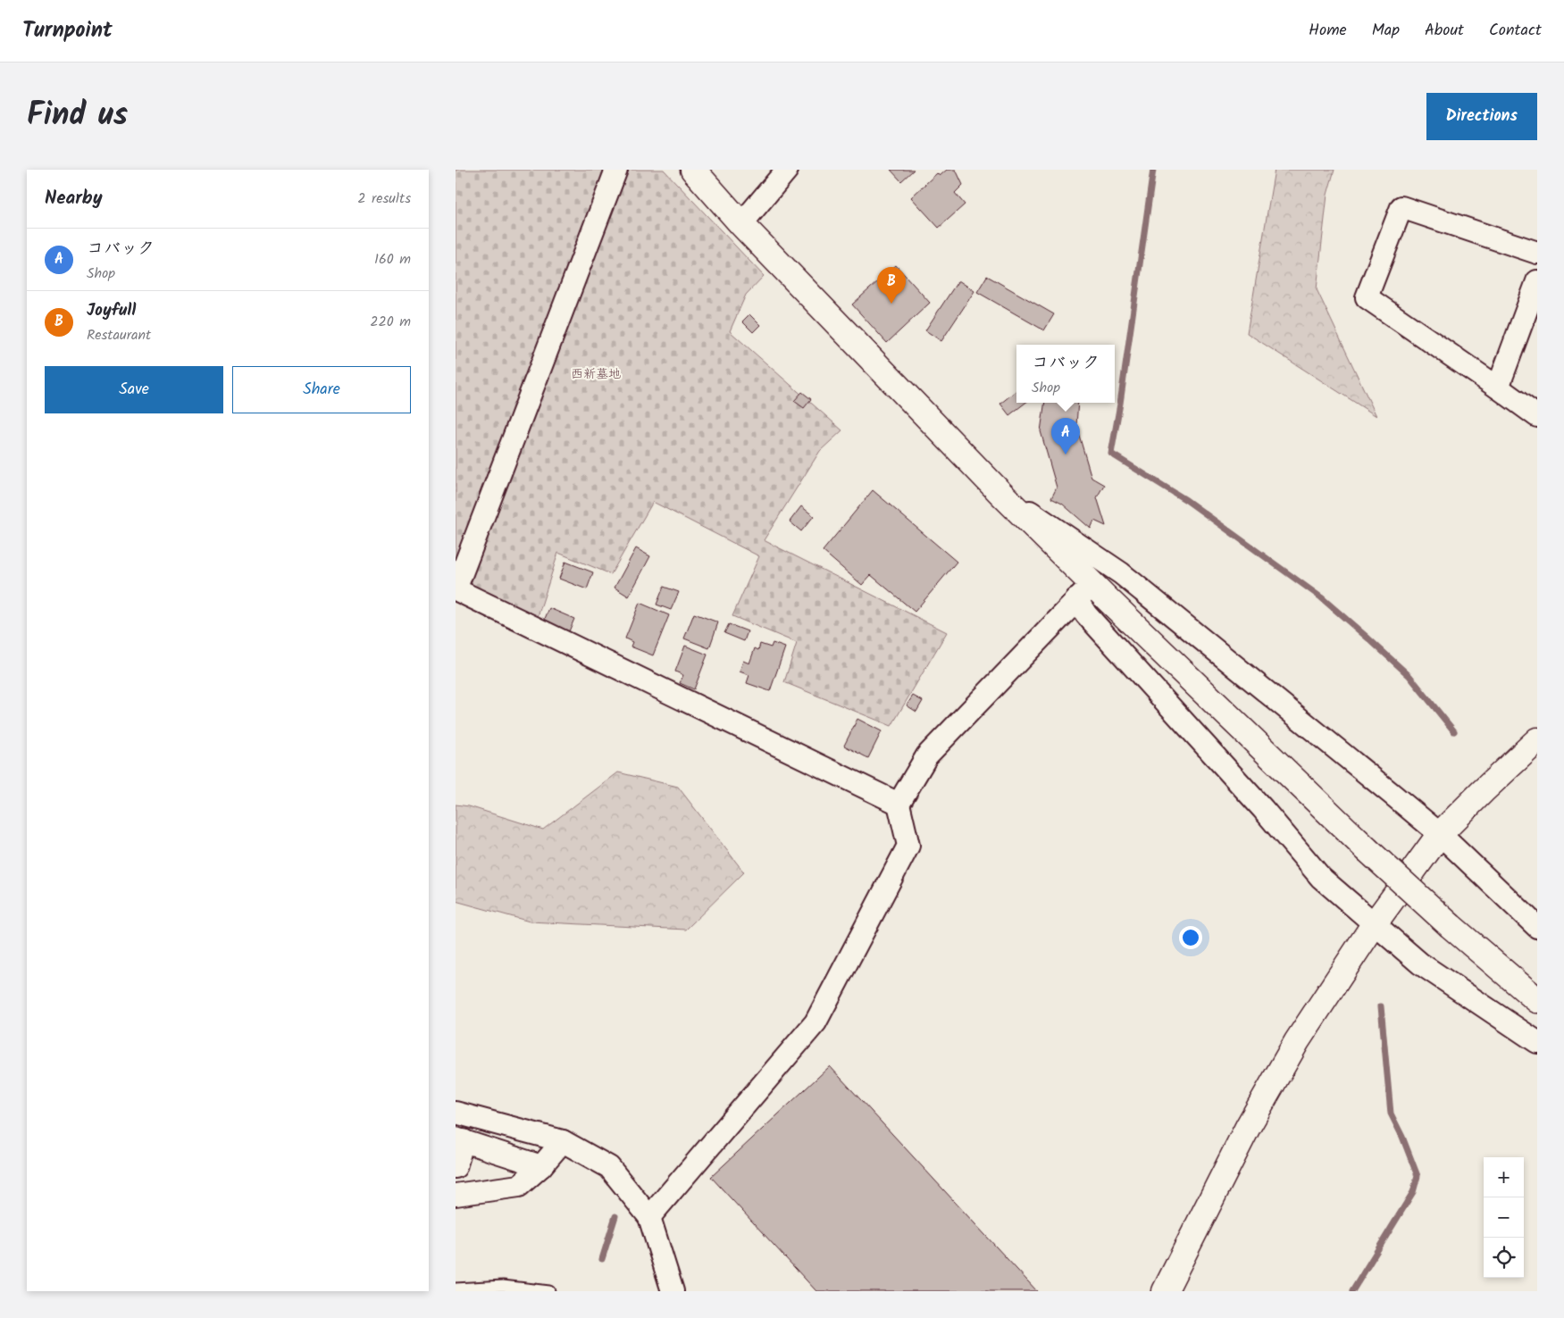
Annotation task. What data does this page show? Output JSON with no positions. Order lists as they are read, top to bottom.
{
  "parks": ["西新墓地"],
  "page": {
    "header": "Turnpoint",
    "nav": [
      "Home",
      "Map",
      "About",
      "Contact"
    ],
    "title": "Find us",
    "buttons": [
      "Directions",
      ["Save", "Share"]
    ],
    "heading": ["Nearby", "2 results"],
    "list": [
      {
        "mark": "A",
        "name": "コバック",
        "note": "Shop",
        "value": "160 m"
      },
      {
        "mark": "B",
        "name": "Joyfull",
        "note": "Restaurant",
        "value": "220 m"
      }
    ],
    "pins": ["B", "A"],
    "popup": ["コバック", "Shop"],
    "map_buttons": ["+", "−"]
  }
}
